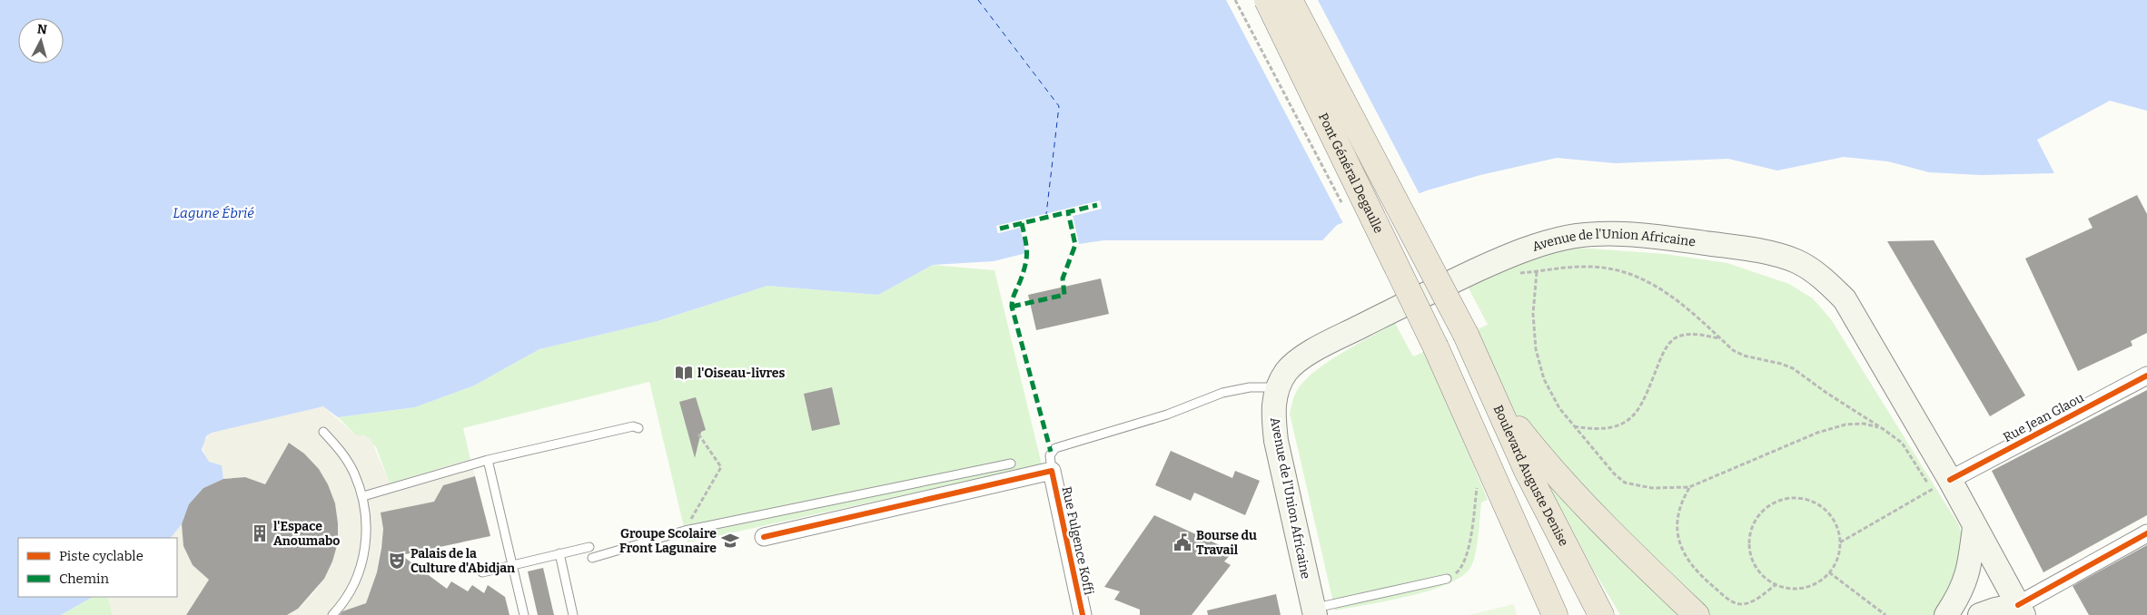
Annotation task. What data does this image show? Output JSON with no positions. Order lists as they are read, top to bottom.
{
  "streets": {
    "highway": ["Pont Général Degaulle", "Boulevard Auguste Denise"],
    "main road": ["Avenue de l'Union Africaine"],
    "street": ["Rue Jean Glaou", "Rue Fulgence Koffi"]
  },
  "crossings": [
    ["Pont Général Degaulle", "Boulevard Auguste Denise"],
    ["Avenue de l'Union Africaine", "Rue Jean Glaou"],
    ["Avenue de l'Union Africaine", "Rue Fulgence Koffi"]
  ],
  "water": ["Lagune Ébrié"],
  "places": {
    "library": ["l'Oiseau-livres"],
    "building": ["l'Espace Anoumabo"],
    "school or university": ["Groupe Scolaire Front Lagunaire"],
    "public building": ["Bourse du Travail"],
    "theatre": ["Palais de la Culture d'Abidjan"]
  },
  "legend": ["Piste cyclable", "Chemin"],
  "north": "top"
}
